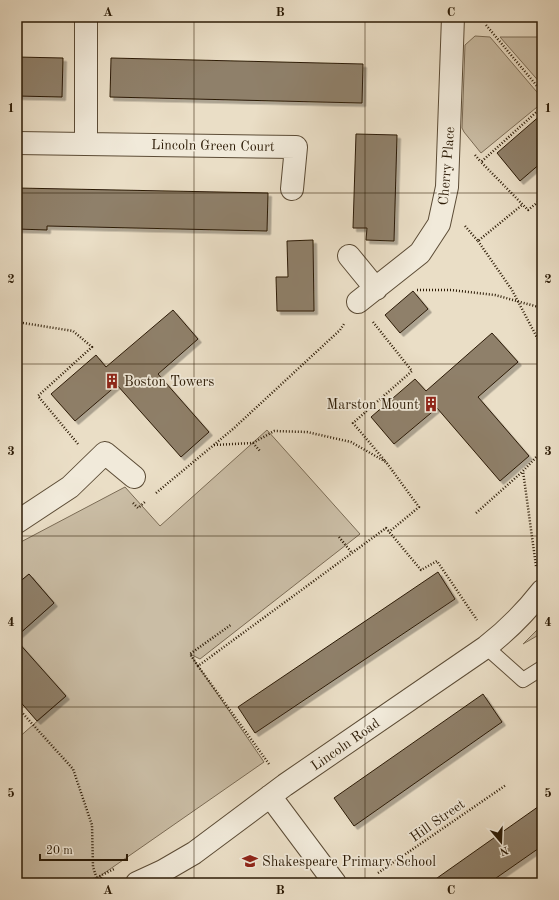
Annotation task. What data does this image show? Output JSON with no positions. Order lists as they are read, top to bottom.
{
  "streets": {
    "street": ["Lincoln Green Court", "Cherry Place", "Lincoln Road"],
    "path": ["Hill Street"]
  },
  "places": {
    "building": ["Boston Towers", "Marston Mount"],
    "school or university": ["Shakespeare Primary School"]
  },
  "scale_bar": "20 m",
  "north": "bottom",
  "grid": {
    "columns": ["A", "B", "C"],
    "rows": [
      "1",
      "2",
      "3",
      "4",
      "5"
    ]
  }
}
